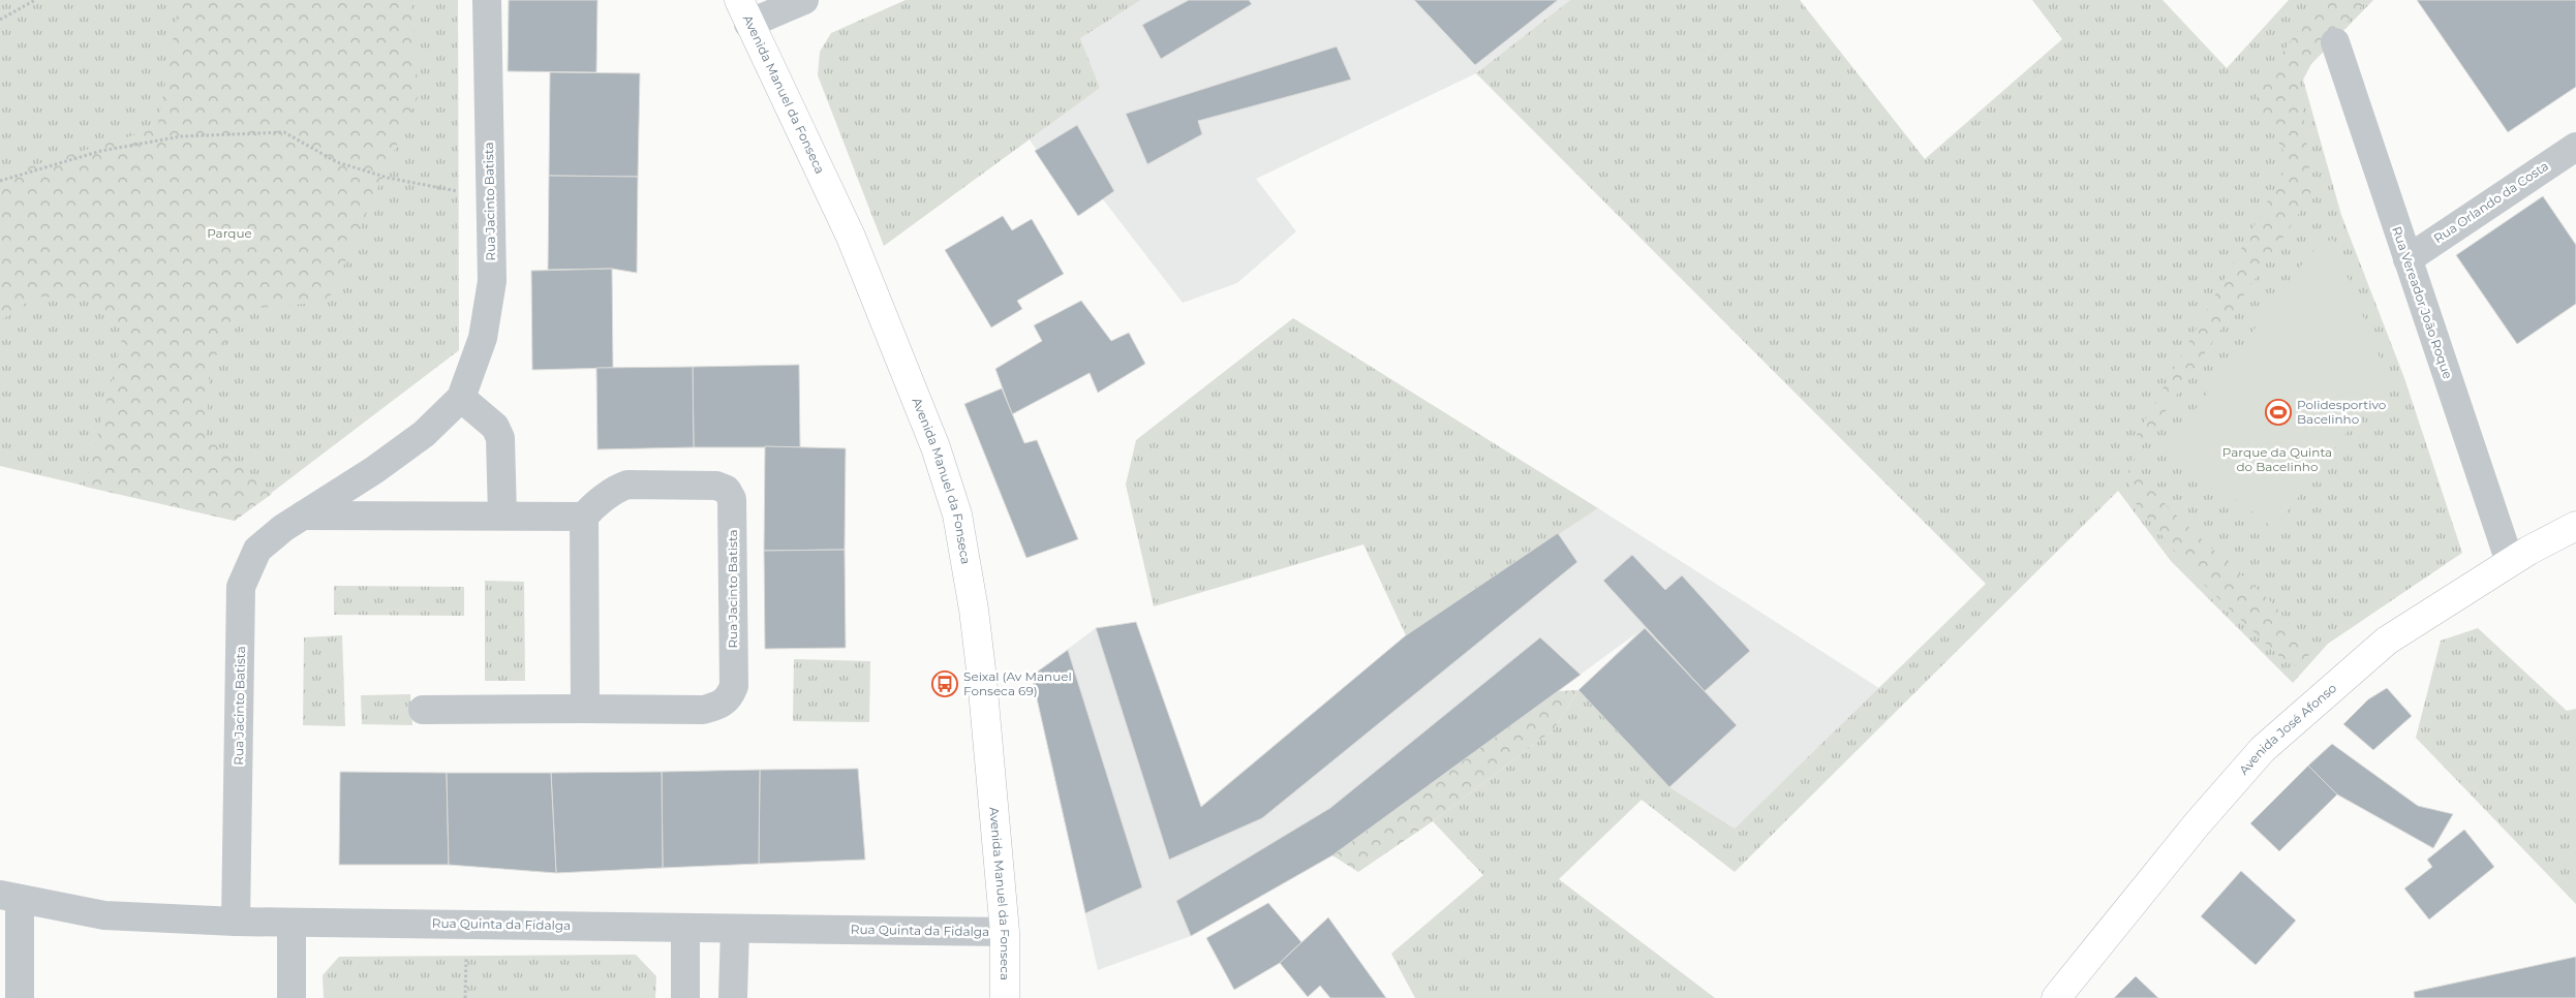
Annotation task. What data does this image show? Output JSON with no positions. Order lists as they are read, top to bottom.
{
  "streets": {
    "street": [
      "Avenida Manuel da Fonseca",
      "Rua Jacinto Batista",
      "Rua Orlando da Costa",
      "Rua Vereador João Roque",
      "Avenida José Afonso",
      "Rua Quinta da Fidalga"
    ]
  },
  "crossings": [
    ["Avenida Manuel da Fonseca", "Rua Quinta da Fidalga"],
    ["Rua Jacinto Batista", "Rua Quinta da Fidalga"],
    ["Rua Orlando da Costa", "Rua Vereador João Roque"],
    ["Rua Vereador João Roque", "Avenida José Afonso"]
  ],
  "parks": ["Parque", "Parque da Quinta do Bacelinho"],
  "places": {
    "sports": ["Polidesportivo Bacelinho"],
    "bus stop": ["Seixal (Av Manuel Fonseca 69)"]
  }
}
